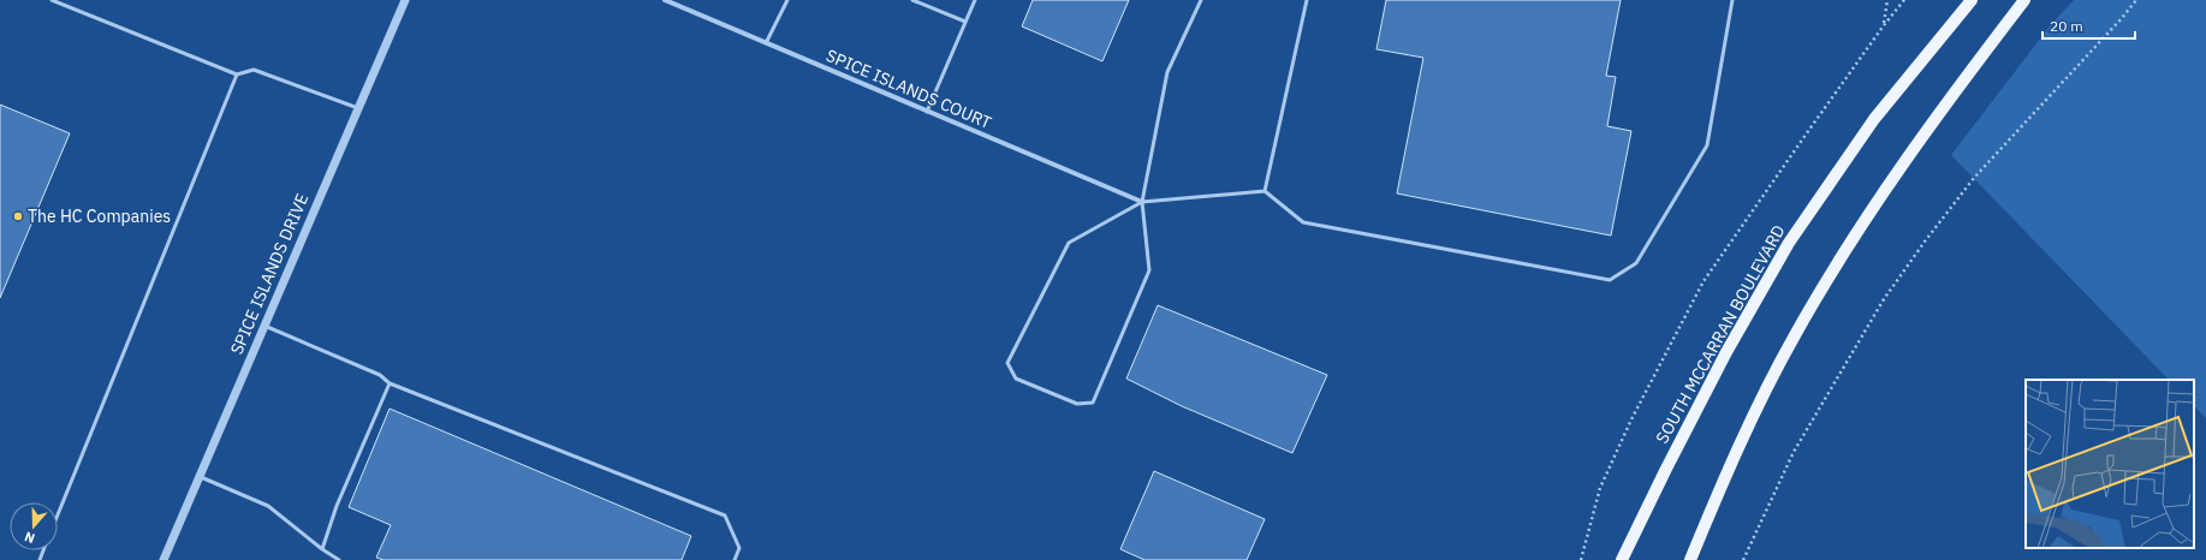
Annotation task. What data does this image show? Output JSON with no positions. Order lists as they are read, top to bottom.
{
  "streets": {
    "main road": ["SOUTH MCCARRAN BOULEVARD"],
    "street": ["SPICE ISLANDS COURT", "SPICE ISLANDS DRIVE"]
  },
  "places": ["The HC Companies"],
  "scale_bar": "20 m",
  "north": "bottom"
}
